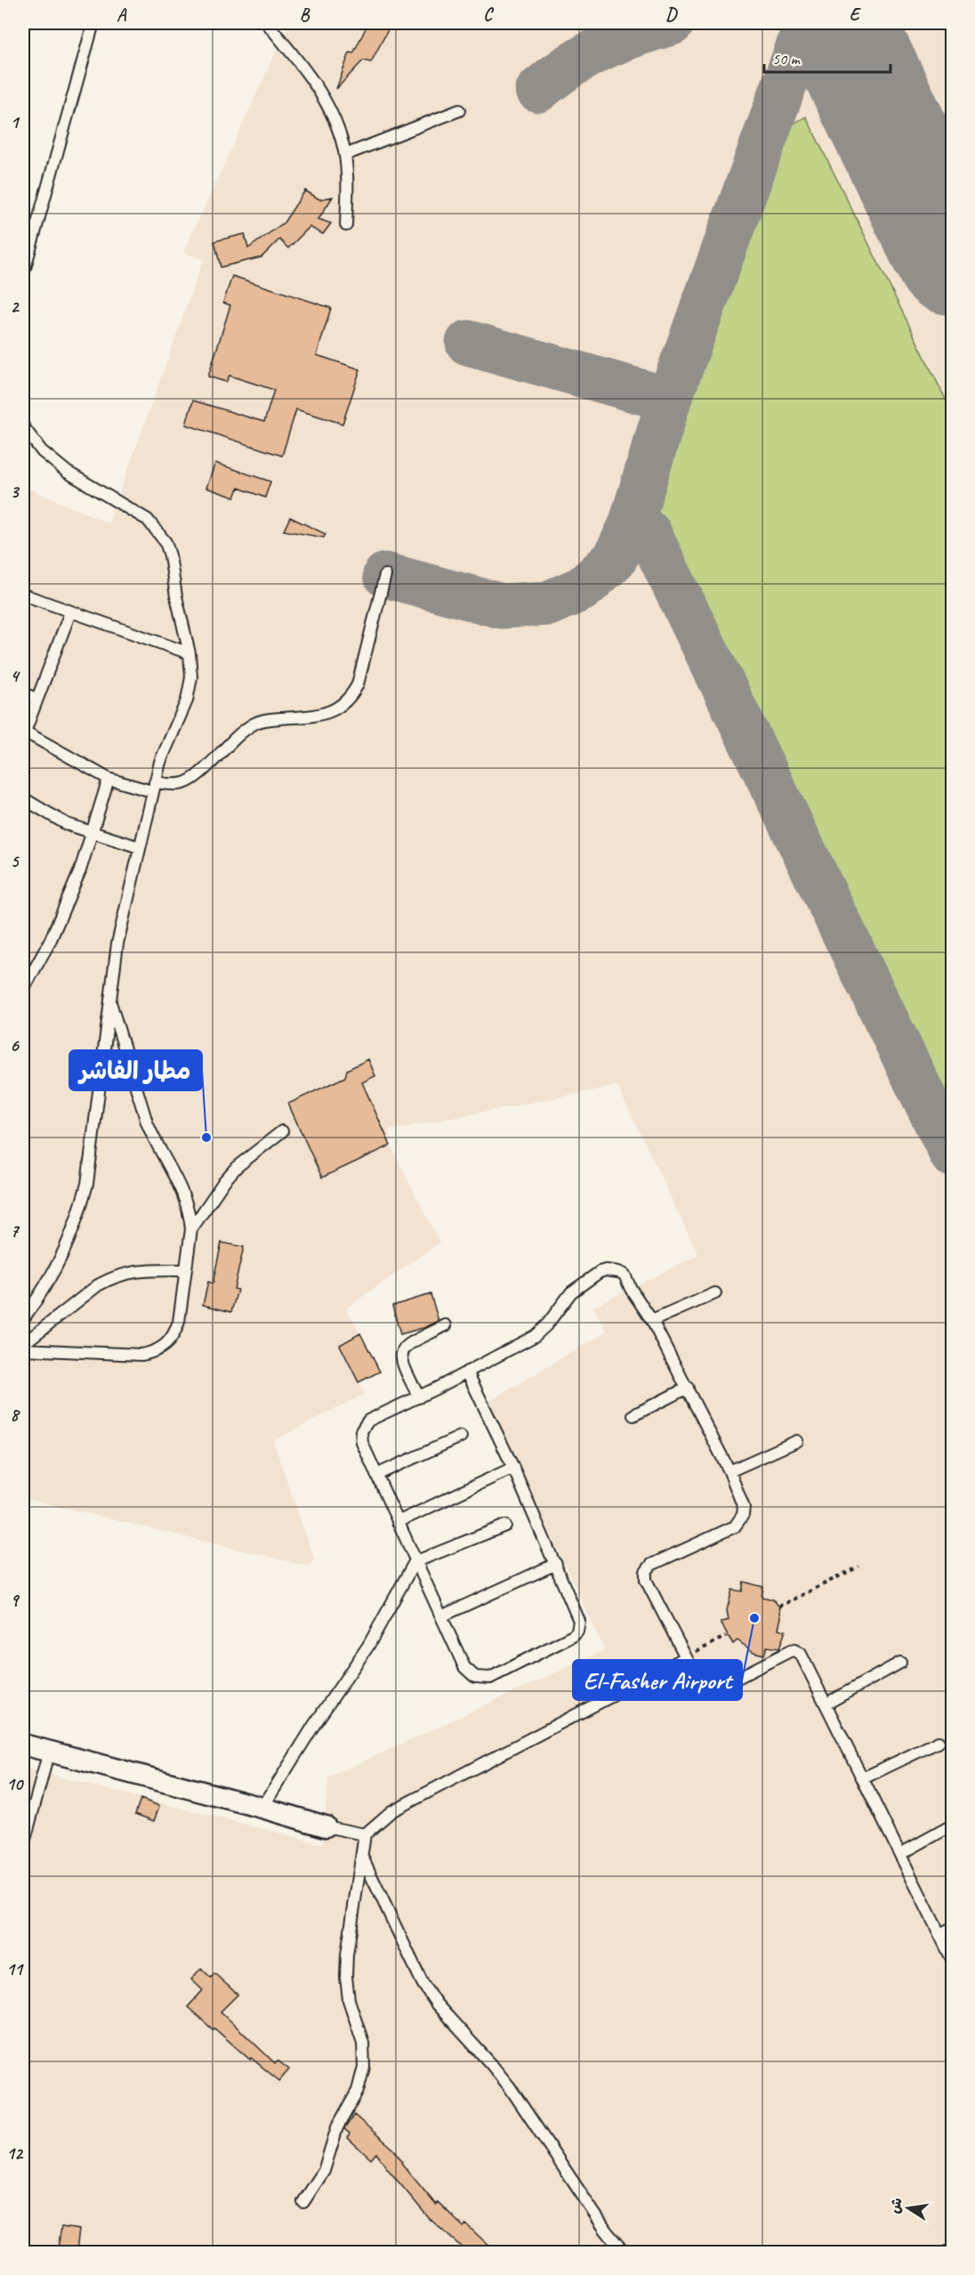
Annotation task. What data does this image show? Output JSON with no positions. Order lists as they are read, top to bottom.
{
  "places": ["مطار الفاشر", "El-Fasher Airport"],
  "scale_bar": "50 m",
  "north": "left",
  "grid": {
    "columns": [
      "A",
      "B",
      "C",
      "D",
      "E"
    ],
    "rows": [
      "1",
      "2",
      "3",
      "4",
      "5",
      "6",
      "7",
      "8",
      "9",
      "10",
      "11",
      "12"
    ]
  }
}
